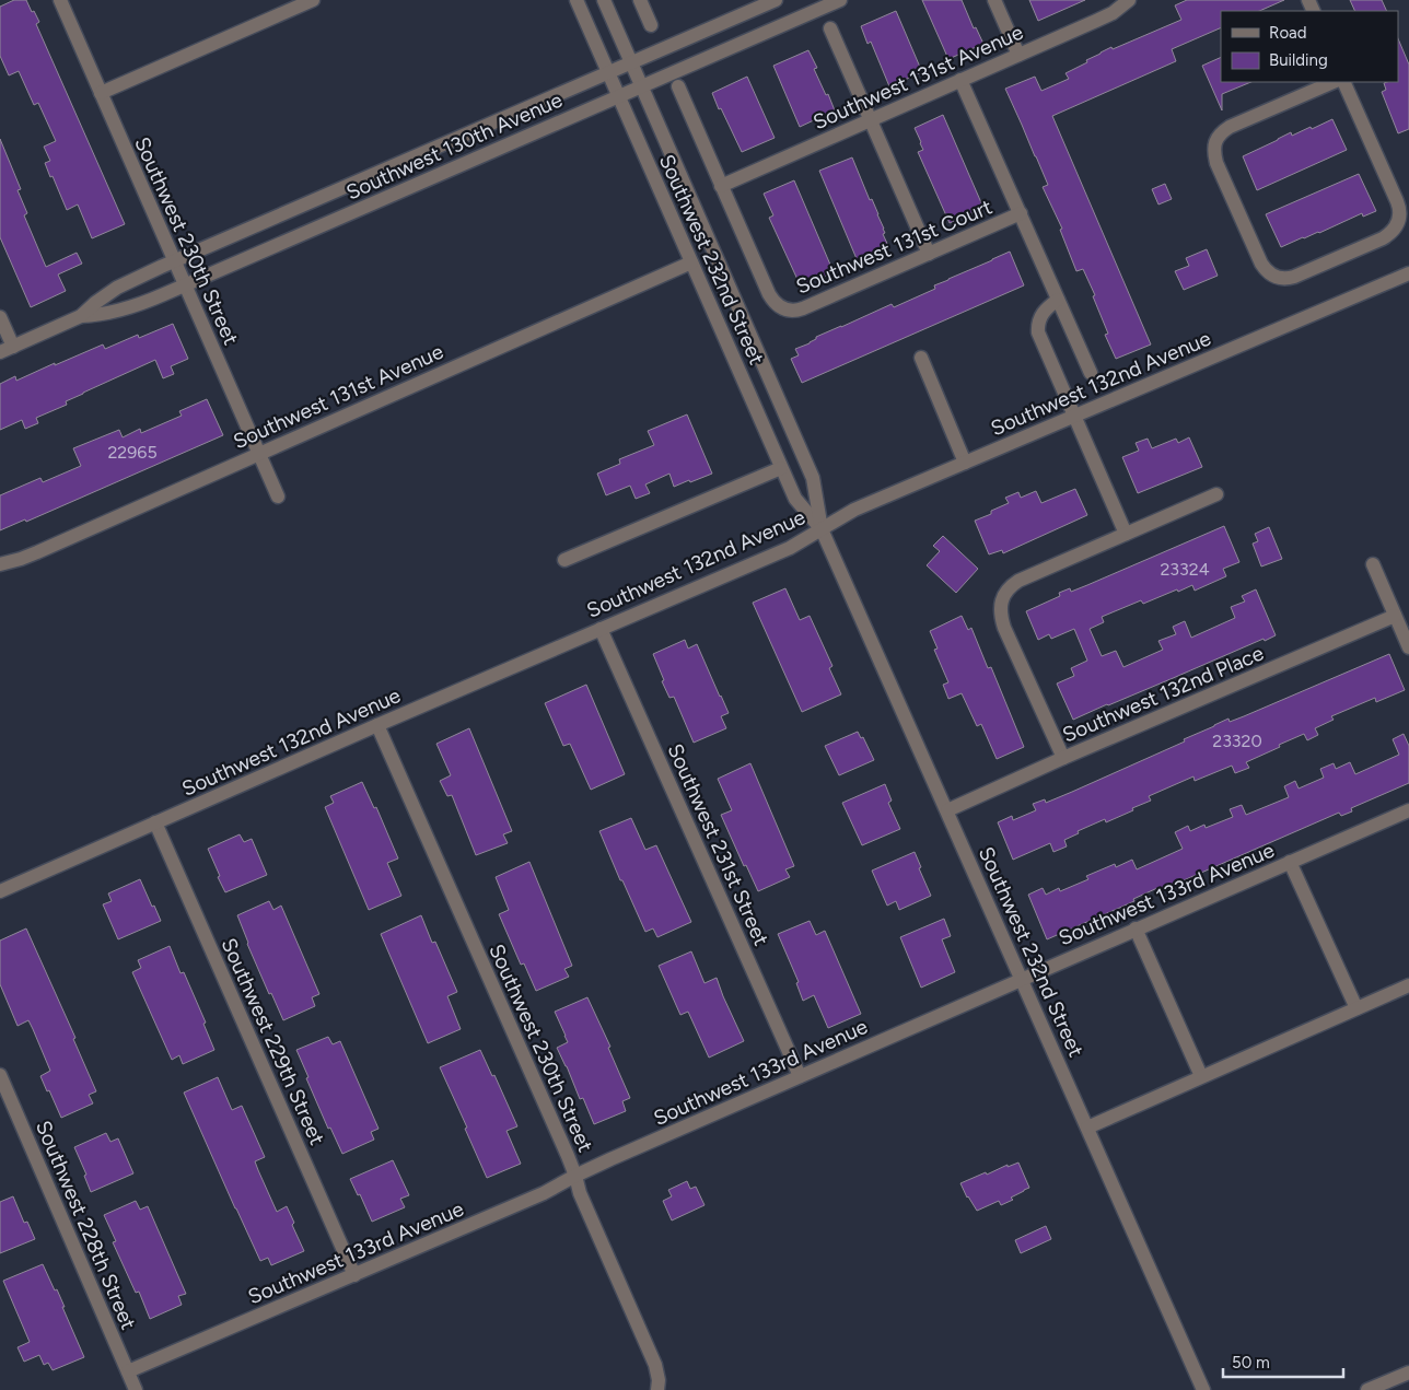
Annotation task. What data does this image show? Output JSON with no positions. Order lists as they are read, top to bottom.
{
  "streets": {
    "street": [
      "Southwest 131st Avenue",
      "Southwest 130th Avenue",
      "Southwest 230th Street",
      "Southwest 131st Court",
      "Southwest 232nd Street",
      "Southwest 132nd Avenue",
      "Southwest 132nd Place",
      "Southwest 231st Street",
      "Southwest 133rd Avenue",
      "Southwest 229th Street",
      "Southwest 228th Street"
    ]
  },
  "crossings": [
    ["Southwest 131st Avenue", "Southwest 230th Street"],
    ["Southwest 131st Avenue", "Southwest 131st Court"],
    ["Southwest 131st Avenue", "Southwest 232nd Street"],
    ["Southwest 130th Avenue", "Southwest 230th Street"],
    ["Southwest 130th Avenue", "Southwest 232nd Street"],
    ["Southwest 230th Street", "Southwest 132nd Avenue"],
    ["Southwest 230th Street", "Southwest 133rd Avenue"],
    ["Southwest 232nd Street", "Southwest 132nd Avenue"],
    ["Southwest 232nd Street", "Southwest 132nd Place"],
    ["Southwest 232nd Street", "Southwest 133rd Avenue"],
    ["Southwest 132nd Avenue", "Southwest 231st Street"],
    ["Southwest 132nd Avenue", "Southwest 229th Street"],
    ["Southwest 231st Street", "Southwest 133rd Avenue"],
    ["Southwest 133rd Avenue", "Southwest 229th Street"],
    ["Southwest 133rd Avenue", "Southwest 228th Street"]
  ],
  "house_numbers": ["22965", "23324", "23320"],
  "legend": ["Road", "Building"],
  "scale_bar": "50 m"
}
